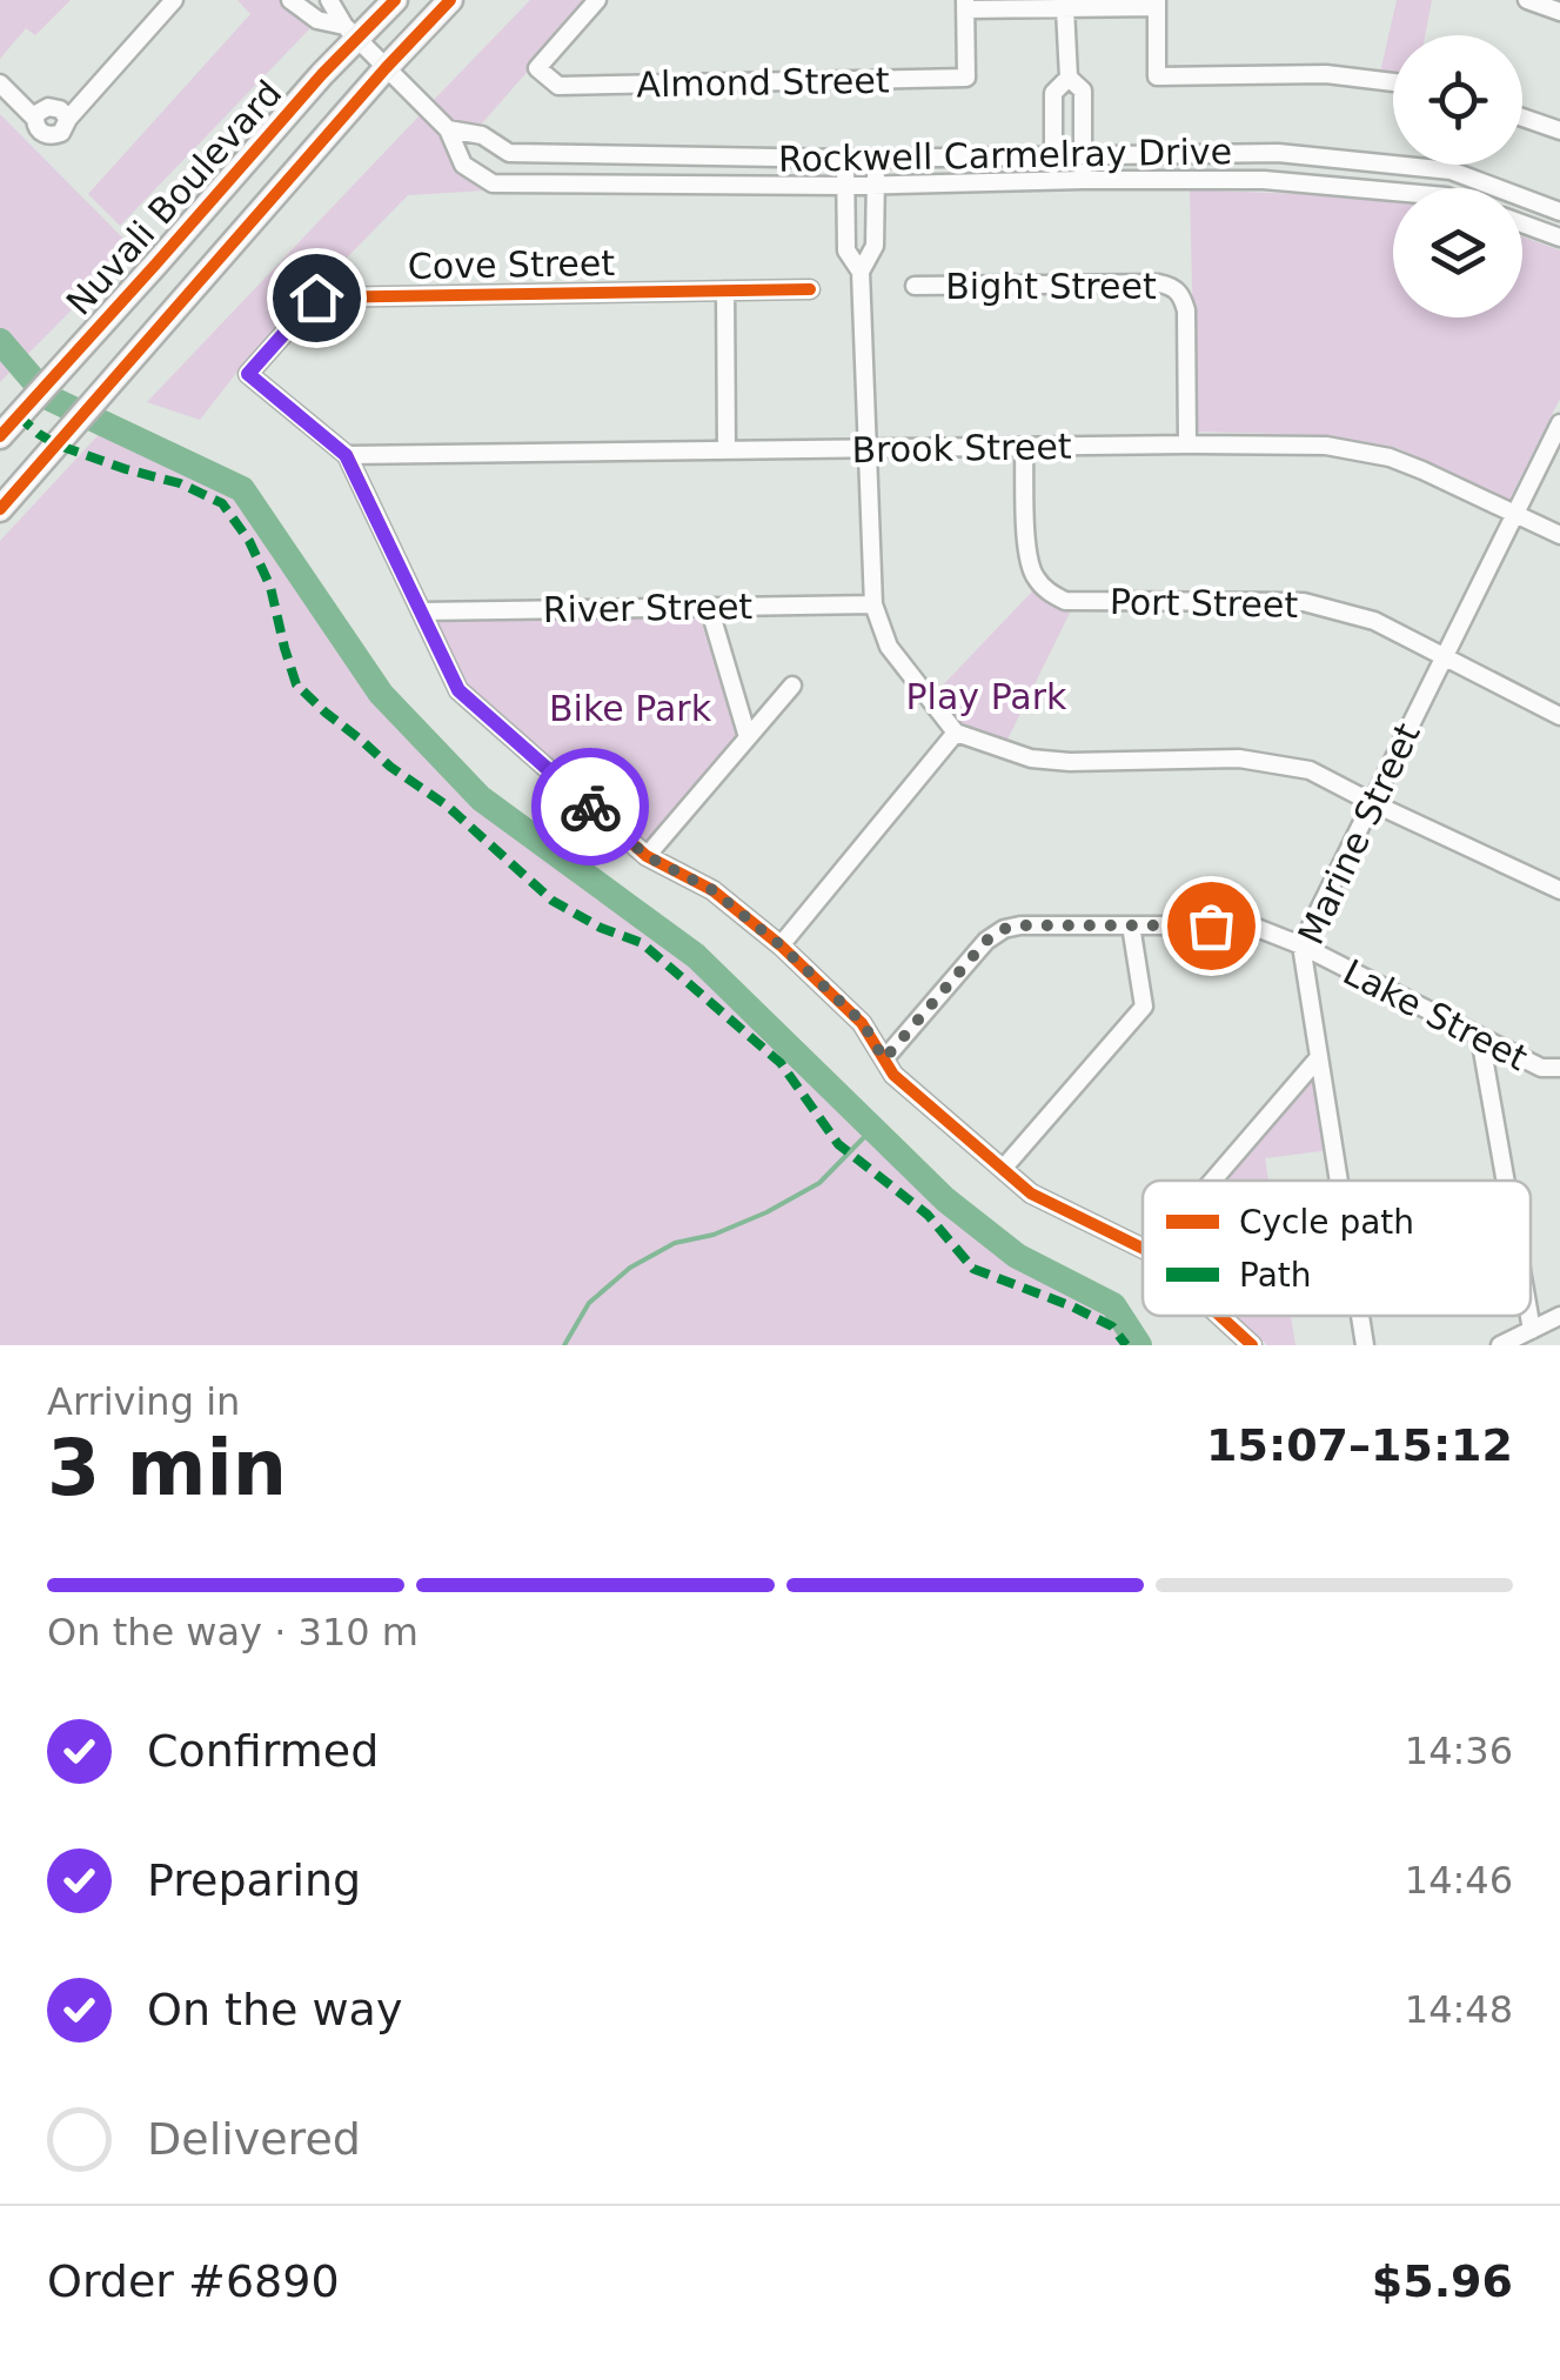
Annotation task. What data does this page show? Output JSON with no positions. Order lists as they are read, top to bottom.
{
  "streets": {
    "street": [
      "Almond Street",
      "Rockwell Carmelray Drive",
      "Nuvali Boulevard",
      "Cove Street",
      "Bight Street",
      "Brook Street",
      "Port Street",
      "River Street",
      "Marine Street",
      "Lake Street"
    ]
  },
  "crossings": [
    ["Rockwell Carmelray Drive", "Nuvali Boulevard"],
    ["Cove Street", "Brook Street"],
    ["Bight Street", "Brook Street"],
    ["Brook Street", "Port Street"],
    ["Brook Street", "Marine Street"],
    ["Port Street", "Marine Street"],
    ["Marine Street", "Lake Street"]
  ],
  "parks": ["Play Park", "Bike Park"],
  "legend": ["Cycle path", "Path"],
  "page": {
    "heading": ["3 min", "Arriving in", "15:07–15:12"],
    "panel": ["Order #6890", "$5.96"],
    "bar": "On the way · 310 m",
    "list": [
      ["Confirmed", "14:36"],
      ["Preparing", "14:46"],
      ["On the way", "14:48"],
      "Delivered"
    ]
  }
}
